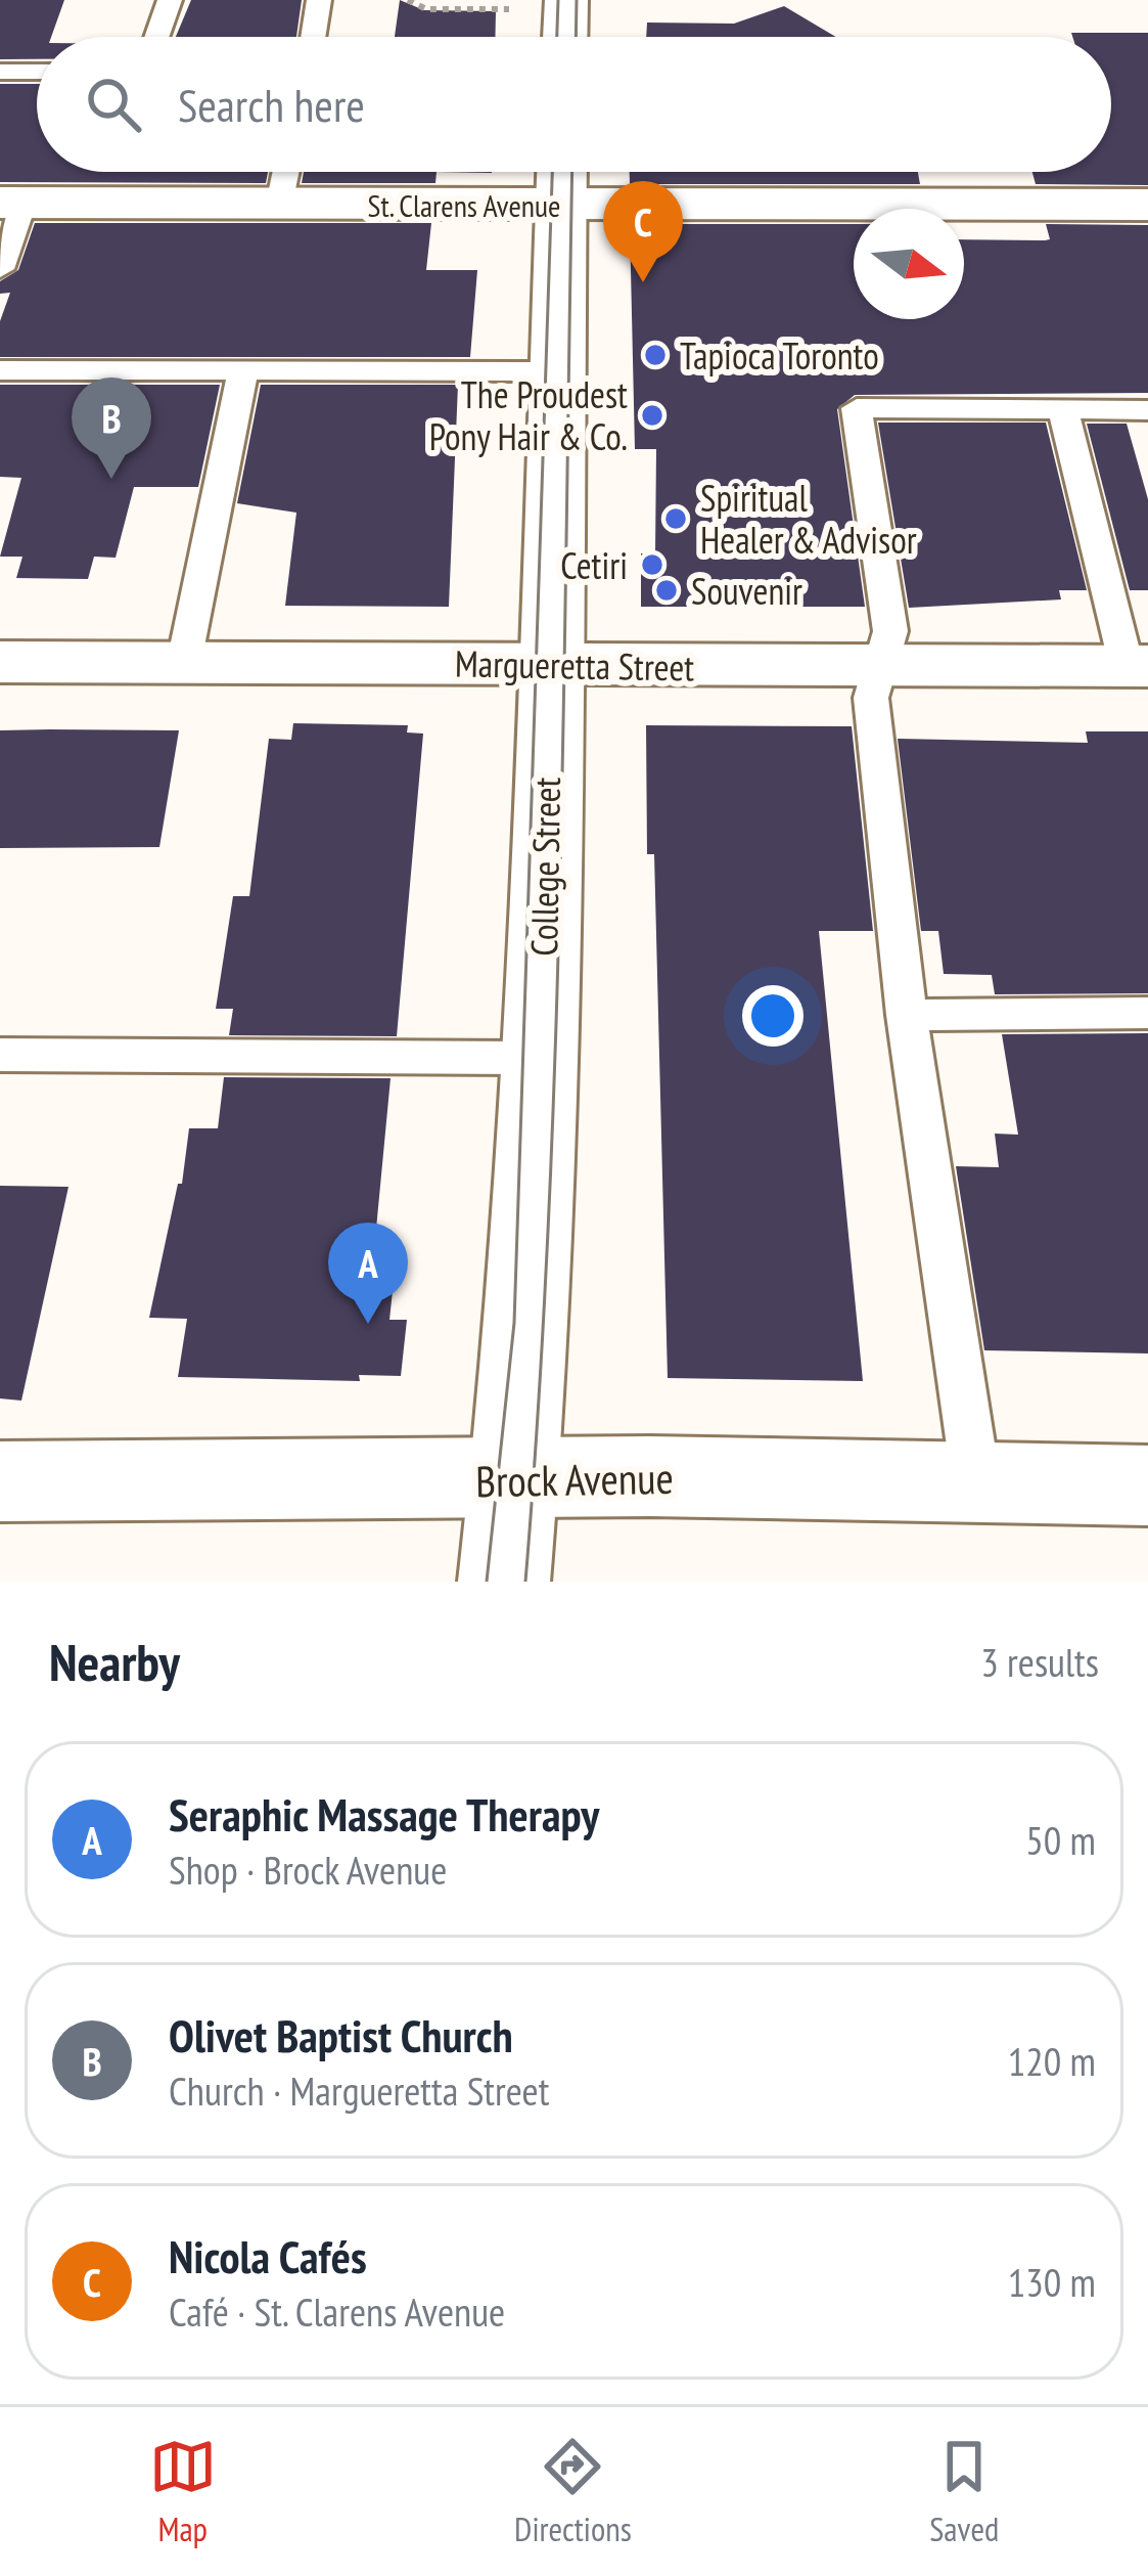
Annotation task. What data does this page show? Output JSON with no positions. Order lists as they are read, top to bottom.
{
  "streets": {
    "street": [
      "St. Clarens Avenue",
      "Margueretta Street",
      "College Street",
      "Brock Avenue"
    ]
  },
  "crossings": [
    ["St. Clarens Avenue", "College Street"],
    ["Margueretta Street", "College Street"],
    ["College Street", "Brock Avenue"]
  ],
  "places": [
    "Tapioca Toronto",
    "The Proudest Pony Hair & Co.",
    "Spiritual Healer & Advisor",
    "Cetiri",
    "Souvenir"
  ],
  "north": "right",
  "page": {
    "search": "Search here",
    "pins": ["C", "B", "A"],
    "heading": ["Nearby", "3 results"],
    "list": [
      {
        "mark": "A",
        "name": "Seraphic Massage Therapy",
        "note": "Shop · Brock Avenue",
        "value": "50 m"
      },
      {
        "mark": "B",
        "name": "Olivet Baptist Church",
        "note": "Church · Margueretta Street",
        "value": "120 m"
      },
      {
        "mark": "C",
        "name": "Nicola Cafés",
        "note": "Café · St. Clarens Avenue",
        "value": "130 m"
      }
    ],
    "nav": ["Map", "Directions", "Saved"]
  }
}
